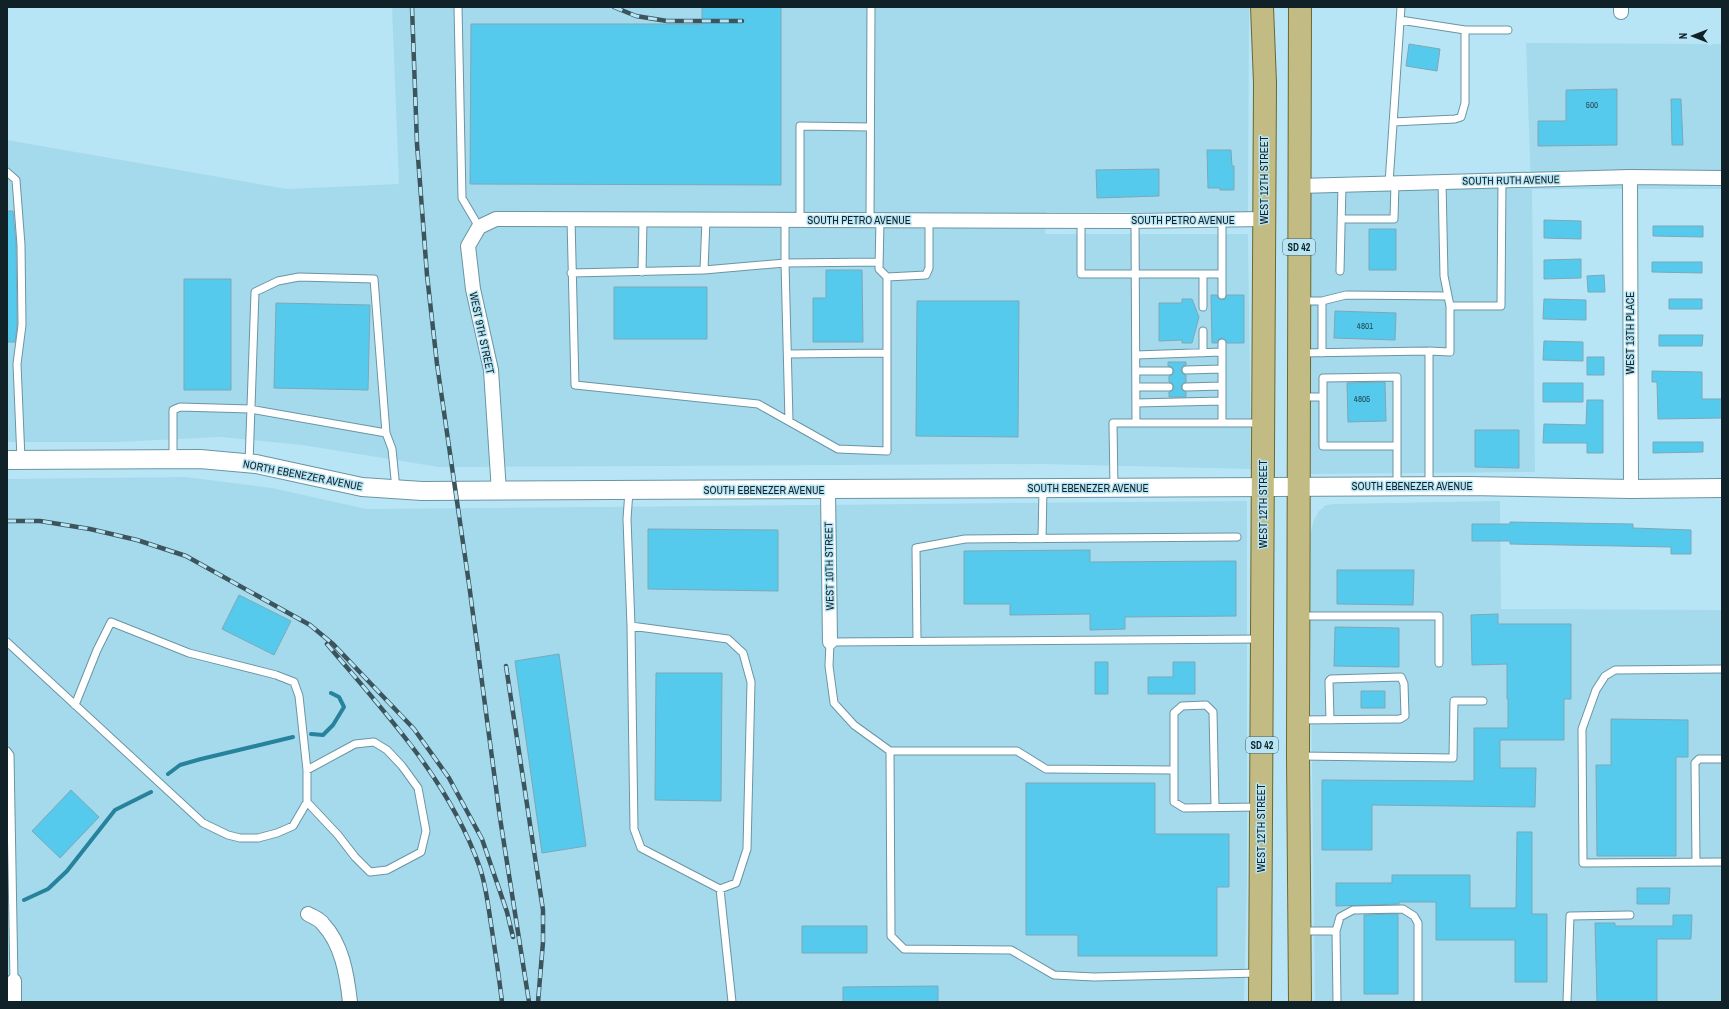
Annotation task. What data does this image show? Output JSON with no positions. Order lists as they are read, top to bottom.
{
  "streets": {
    "main road": ["WEST 12TH STREET", "SD 42"],
    "street": [
      "SOUTH RUTH AVENUE",
      "SOUTH PETRO AVENUE",
      "WEST 9TH STREET",
      "WEST 13TH PLACE",
      "NORTH EBENEZER AVENUE",
      "SOUTH EBENEZER AVENUE",
      "WEST 10TH STREET"
    ]
  },
  "crossings": [
    ["WEST 12TH STREET", "SOUTH PETRO AVENUE"],
    ["WEST 12TH STREET", "SOUTH EBENEZER AVENUE"],
    ["SOUTH RUTH AVENUE", "SD 42"],
    ["SOUTH RUTH AVENUE", "WEST 13TH PLACE"],
    ["SOUTH PETRO AVENUE", "WEST 9TH STREET"],
    ["SD 42", "SOUTH EBENEZER AVENUE"],
    ["WEST 9TH STREET", "SOUTH EBENEZER AVENUE"],
    ["WEST 13TH PLACE", "SOUTH EBENEZER AVENUE"],
    ["NORTH EBENEZER AVENUE", "SOUTH EBENEZER AVENUE"],
    ["SOUTH EBENEZER AVENUE", "WEST 10TH STREET"]
  ],
  "house_numbers": ["500", "4801", "4805"],
  "north": "left"
}
